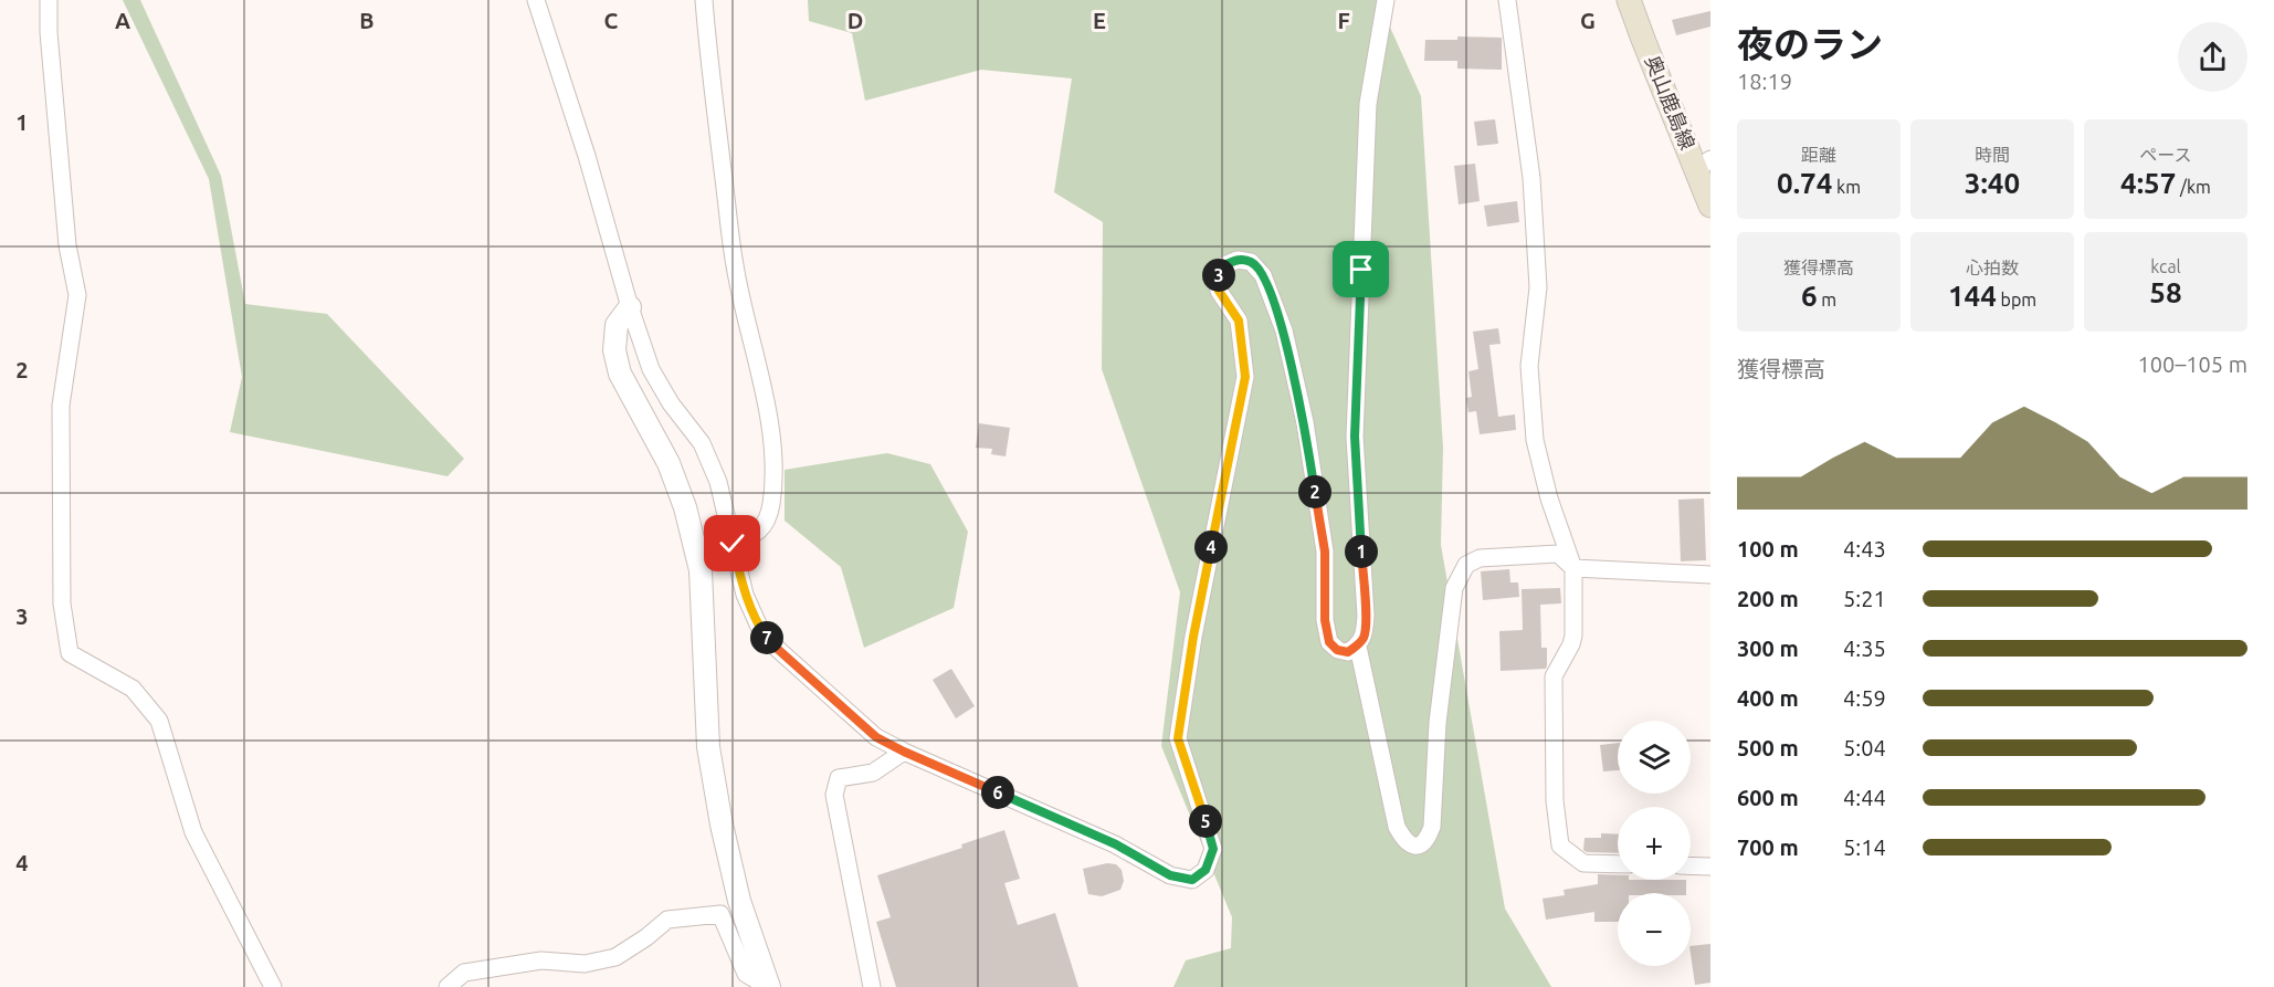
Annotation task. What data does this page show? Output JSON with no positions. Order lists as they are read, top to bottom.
{
  "streets": {
    "main road": ["奥山鹿島線"]
  },
  "page": {
    "heading": ["夜のラン", "18:19"],
    "stats": [
      ["距離", "0.74 km"],
      ["時間", "3:40"],
      ["ペース", "4:57 /km"],
      ["獲得標高", "6 m"],
      ["心拍数", "144 bpm"],
      ["kcal", "58"]
    ],
    "pins": [
      "3",
      "2",
      "4",
      "1",
      "7",
      "6",
      "5"
    ],
    "chart": ["獲得標高", "100–105 m"],
    "list": [
      {
        "name": "100 m",
        "note": "4:43"
      },
      {
        "name": "200 m",
        "note": "5:21"
      },
      {
        "name": "300 m",
        "note": "4:35"
      },
      {
        "name": "400 m",
        "note": "4:59"
      },
      {
        "name": "500 m",
        "note": "5:04"
      },
      {
        "name": "600 m",
        "note": "4:44"
      },
      {
        "name": "700 m",
        "note": "5:14"
      }
    ],
    "map_buttons": ["+", "−"]
  },
  "grid": {
    "columns": [
      "A",
      "B",
      "C",
      "D",
      "E",
      "F",
      "G"
    ],
    "rows": [
      "1",
      "2",
      "3",
      "4"
    ]
  }
}
